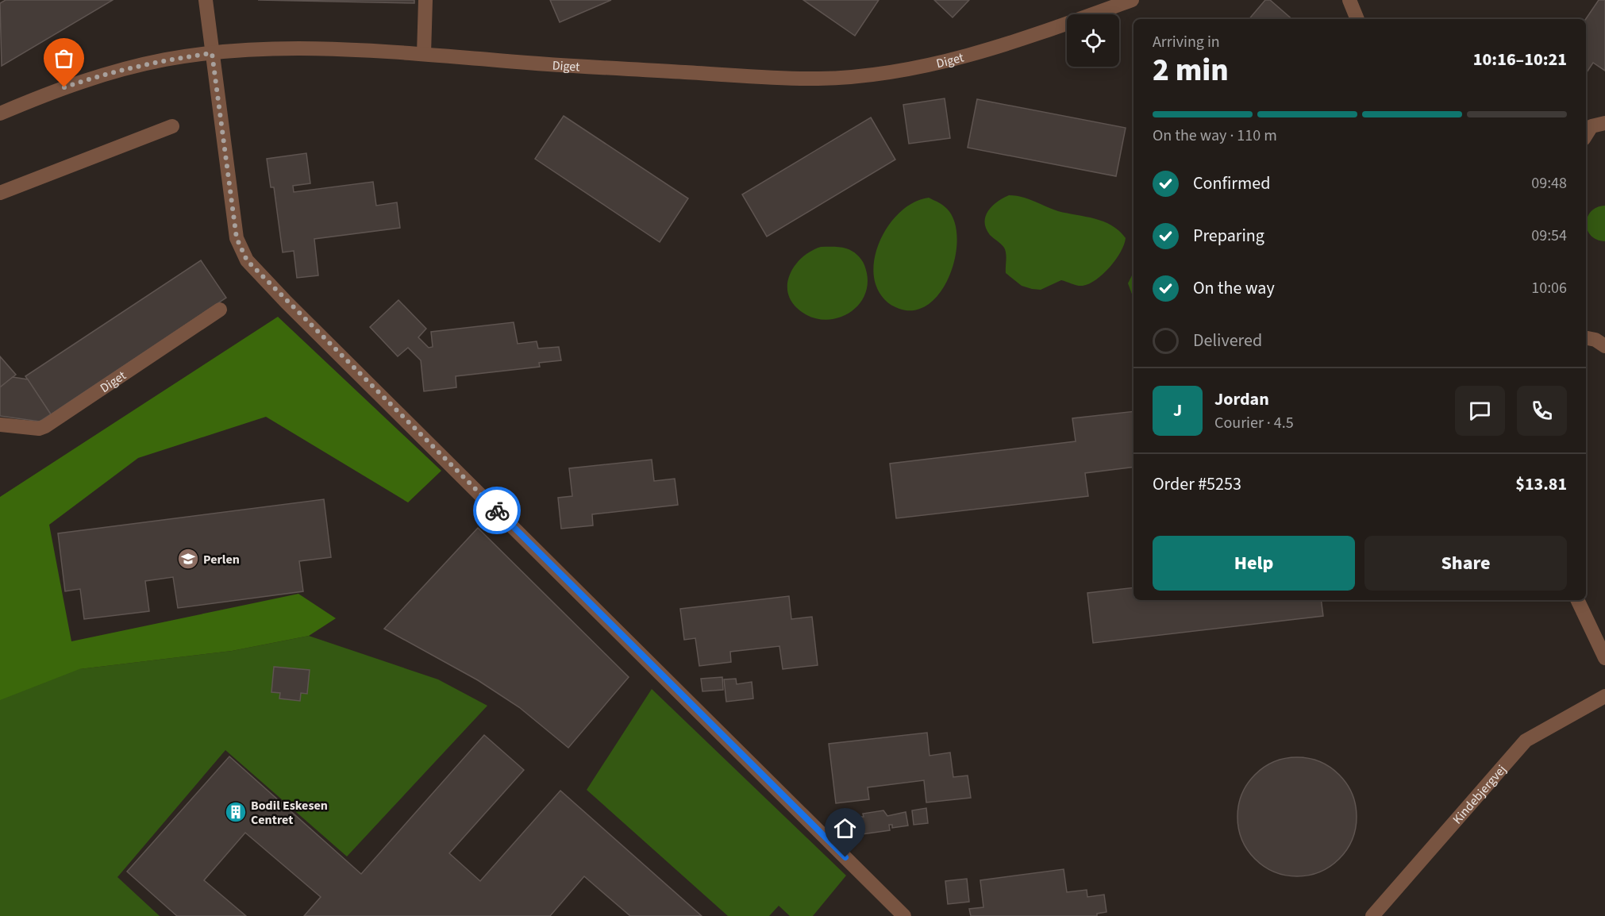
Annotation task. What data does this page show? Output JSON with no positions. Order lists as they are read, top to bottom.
{
  "streets": {
    "street": ["Diget", "Kindebjergvej"]
  },
  "places": {
    "school or university": ["Perlen"],
    "building": ["Bodil Eskesen Centret"]
  },
  "page": {
    "heading": ["2 min", "Arriving in", "10:16–10:21"],
    "panel": [
      "Jordan",
      "Courier · 4.5",
      "Order #5253",
      "$13.81"
    ],
    "bar": "On the way · 110 m",
    "list": [
      ["Confirmed", "09:48"],
      ["Preparing", "09:54"],
      ["On the way", "10:06"],
      "Delivered"
    ],
    "round": "J",
    "buttons": ["Help", "Share"]
  }
}
